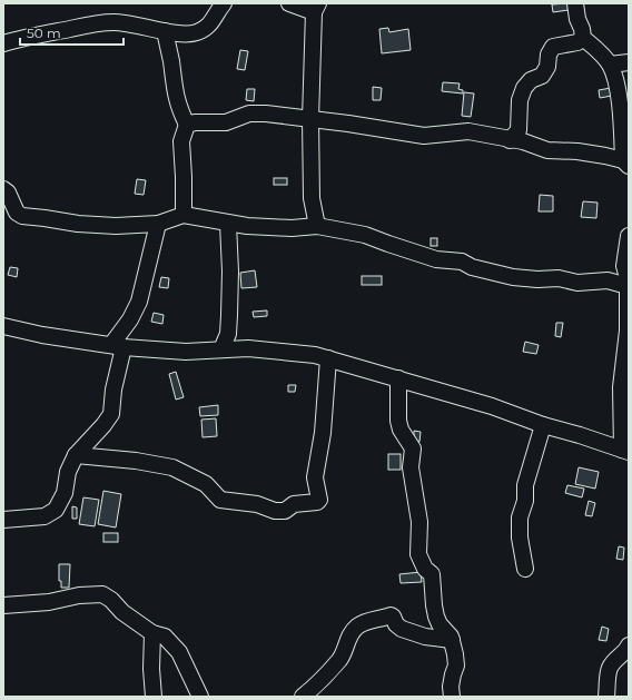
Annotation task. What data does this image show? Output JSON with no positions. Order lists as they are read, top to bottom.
{
  "scale_bar": "50 m"
}
